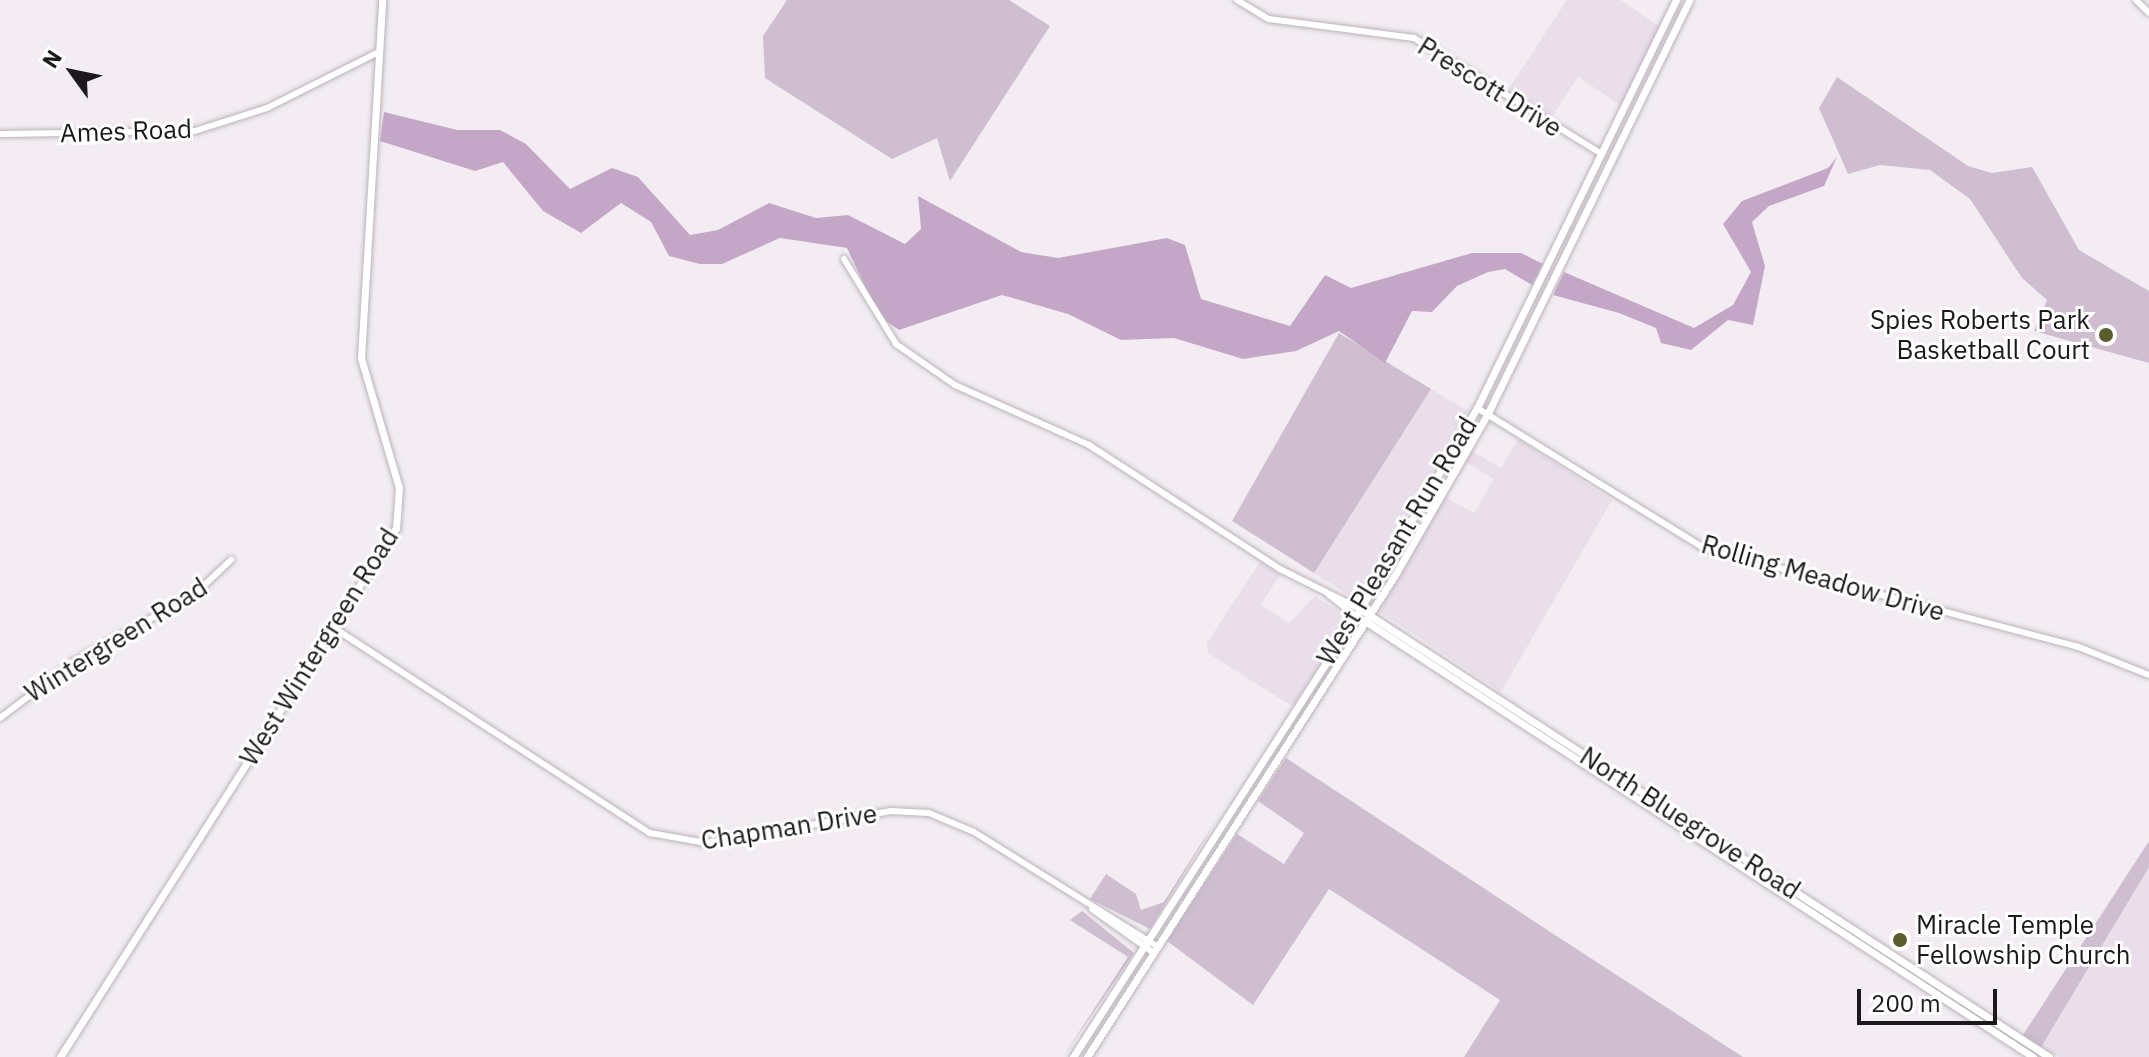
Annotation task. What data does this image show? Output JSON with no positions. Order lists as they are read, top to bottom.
{
  "streets": {
    "main road": ["West Pleasant Run Road", "West Wintergreen Road", "North Bluegrove Road"],
    "street": [
      "Prescott Drive",
      "Ames Road",
      "Rolling Meadow Drive",
      "Wintergreen Road",
      "Chapman Drive"
    ]
  },
  "crossings": [
    ["Prescott Drive", "West Pleasant Run Road"],
    ["Ames Road", "West Wintergreen Road"],
    ["West Pleasant Run Road", "Rolling Meadow Drive"],
    ["West Pleasant Run Road", "North Bluegrove Road"],
    ["West Pleasant Run Road", "Chapman Drive"],
    ["West Wintergreen Road", "Chapman Drive"]
  ],
  "places": ["Spies Roberts Park Basketball Court", "Miracle Temple Fellowship Church"],
  "scale_bar": "200 m",
  "north": "top left"
}
